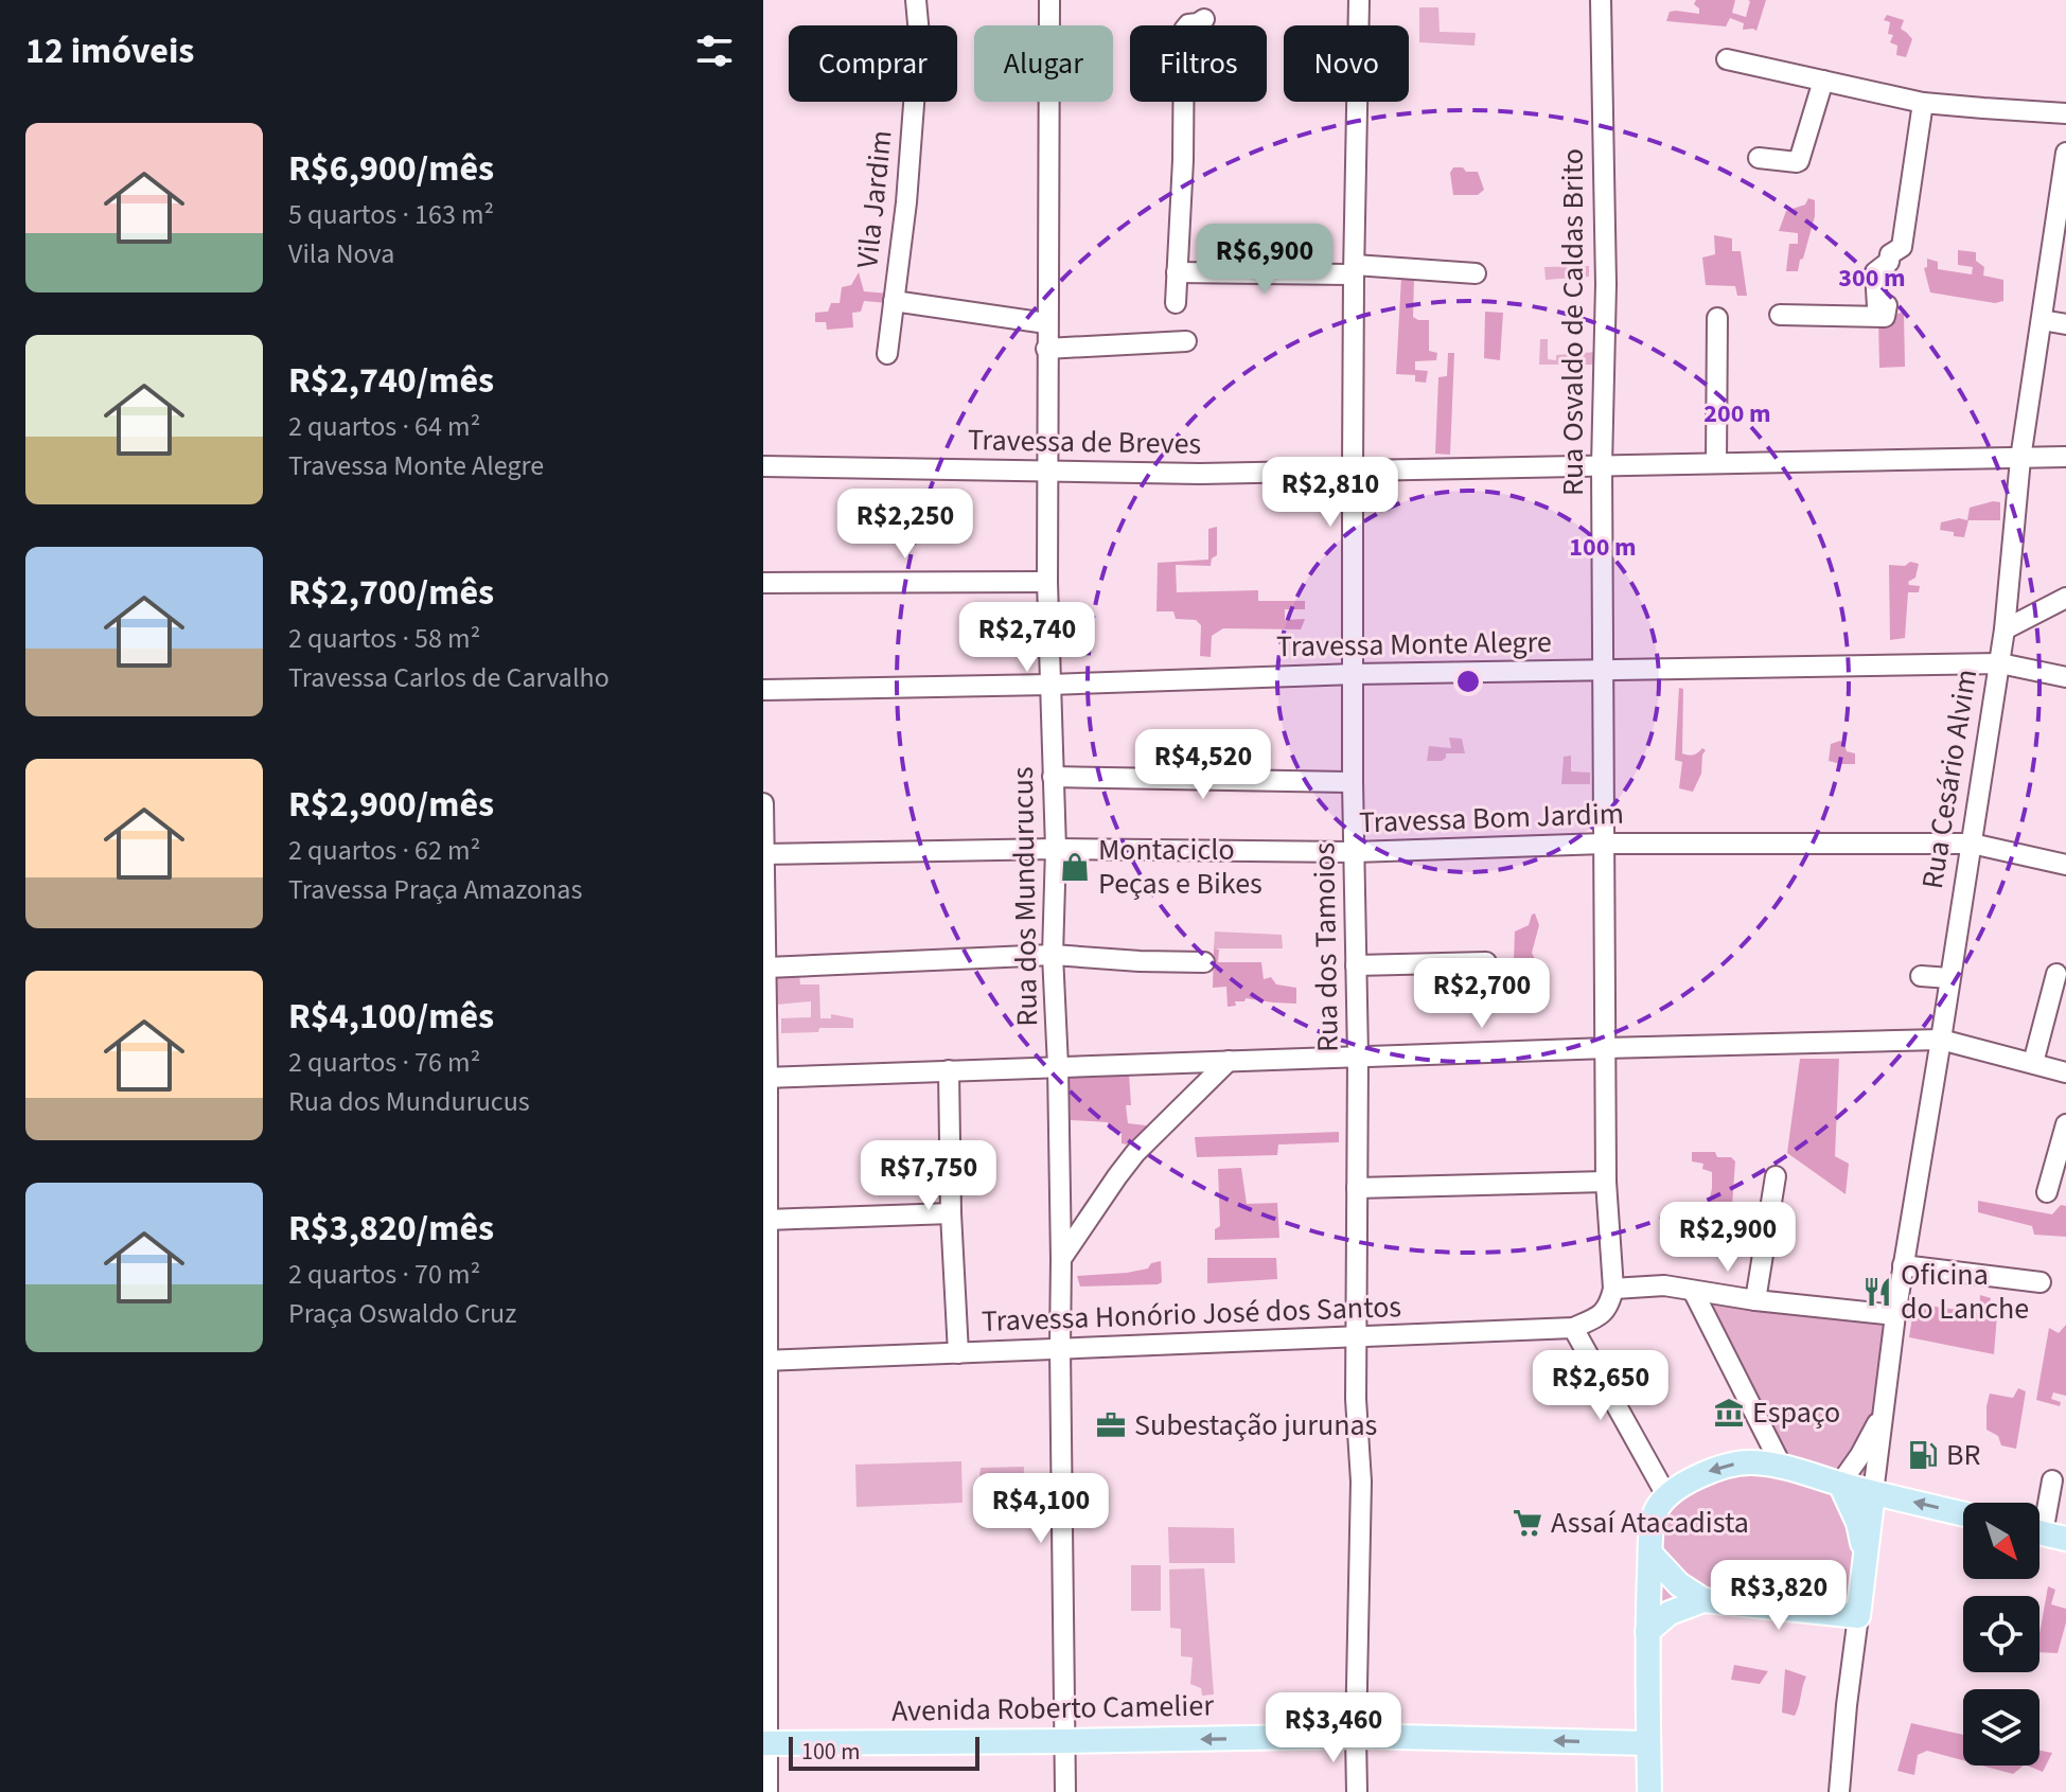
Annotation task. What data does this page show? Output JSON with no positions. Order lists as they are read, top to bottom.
{
  "streets": {
    "main road": ["Avenida Roberto Camelier"],
    "street": [
      "Vila Jardim",
      "Rua Osvaldo de Caldas Brito",
      "Travessa de Breves",
      "Travessa Monte Alegre",
      "Rua Cesário Alvim",
      "Travessa Bom Jardim",
      "Rua dos Mundurucus",
      "Rua dos Tamoios",
      "Travessa Honório José dos Santos"
    ]
  },
  "crossings": [
    ["Rua Osvaldo de Caldas Brito", "Travessa de Breves"],
    ["Rua Osvaldo de Caldas Brito", "Travessa Monte Alegre"],
    ["Rua Osvaldo de Caldas Brito", "Travessa Bom Jardim"],
    ["Rua Osvaldo de Caldas Brito", "Travessa Honório José dos Santos"],
    ["Travessa de Breves", "Rua Cesário Alvim"],
    ["Travessa de Breves", "Rua dos Mundurucus"],
    ["Travessa de Breves", "Rua dos Tamoios"],
    ["Travessa Monte Alegre", "Rua Cesário Alvim"],
    ["Travessa Monte Alegre", "Rua dos Mundurucus"],
    ["Travessa Monte Alegre", "Rua dos Tamoios"],
    ["Rua Cesário Alvim", "Travessa Bom Jardim"],
    ["Travessa Bom Jardim", "Rua dos Mundurucus"],
    ["Travessa Bom Jardim", "Rua dos Tamoios"],
    ["Rua dos Mundurucus", "Travessa Honório José dos Santos"],
    ["Rua dos Mundurucus", "Avenida Roberto Camelier"],
    ["Rua dos Tamoios", "Travessa Honório José dos Santos"],
    ["Rua dos Tamoios", "Avenida Roberto Camelier"]
  ],
  "one_way": ["Avenida Roberto Camelier"],
  "places": {
    "shop": ["Montaciclo Peças e Bikes"],
    "restaurant": ["Oficina do Lanche"],
    "museum": ["Espaço"],
    "office": ["Subestação jurunas"],
    "fuel station": ["BR"],
    "supermarket": ["Assaí Atacadista"]
  },
  "scale_bar": "100 m",
  "north": "bottom right",
  "page": {
    "heading": "12 imóveis",
    "chip": [
      "Comprar",
      "Alugar",
      "Filtros",
      "Novo"
    ],
    "list": [
      {
        "name": "R$6,900/mês",
        "note": "5 quartos · 163 m² · Vila Nova"
      },
      {
        "name": "R$2,740/mês",
        "note": "2 quartos · 64 m² · Travessa Monte Alegre"
      },
      {
        "name": "R$2,700/mês",
        "note": "2 quartos · 58 m² · Travessa Carlos de Carvalho"
      },
      {
        "name": "R$2,900/mês",
        "note": "2 quartos · 62 m² · Travessa Praça Amazonas"
      },
      {
        "name": "R$4,100/mês",
        "note": "2 quartos · 76 m² · Rua dos Mundurucus"
      },
      {
        "name": "R$3,820/mês",
        "note": "2 quartos · 70 m² · Praça Oswaldo Cruz"
      }
    ],
    "price": [
      "R$6,900",
      "R$2,810",
      "R$2,250",
      "R$2,740",
      "R$4,520",
      "R$2,700",
      "R$7,750",
      "R$2,900",
      "R$2,650",
      "R$4,100",
      "R$3,820",
      "R$3,460"
    ],
    "scale": "100 m"
  },
  "rings": ["300 m", "200 m", "100 m"]
}
